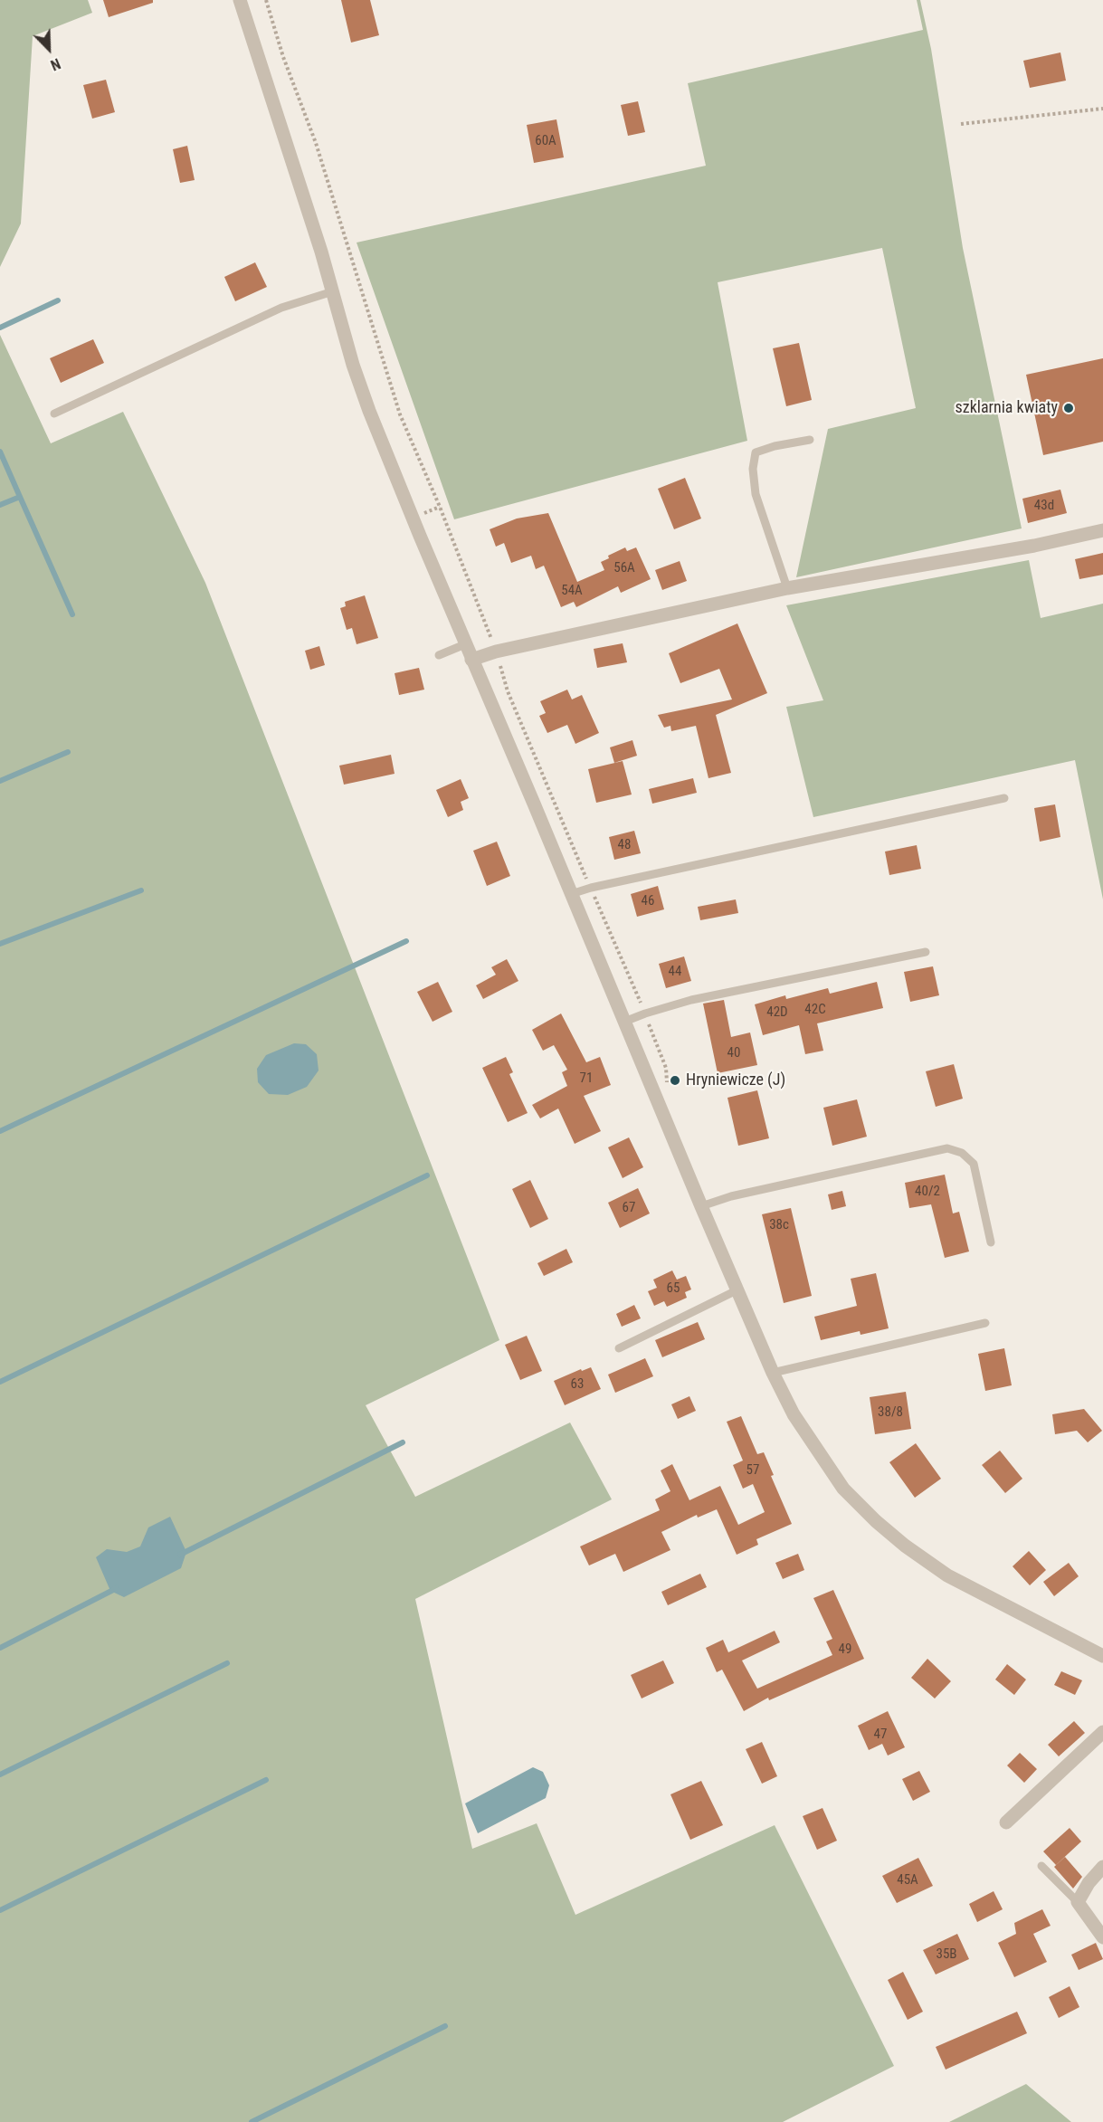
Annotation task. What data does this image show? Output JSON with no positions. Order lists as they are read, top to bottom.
{
  "places": ["szklarnia kwiaty", "Hryniewicze (J)"],
  "house_numbers": [
    "60A",
    "43d",
    "56A",
    "54A",
    "48",
    "46",
    "44",
    "42C",
    "42D",
    "40",
    "71",
    "40/2",
    "67",
    "38c",
    "65",
    "63",
    "38/8",
    "57",
    "49",
    "47",
    "45A",
    "35B"
  ],
  "north": "bottom right"
}
